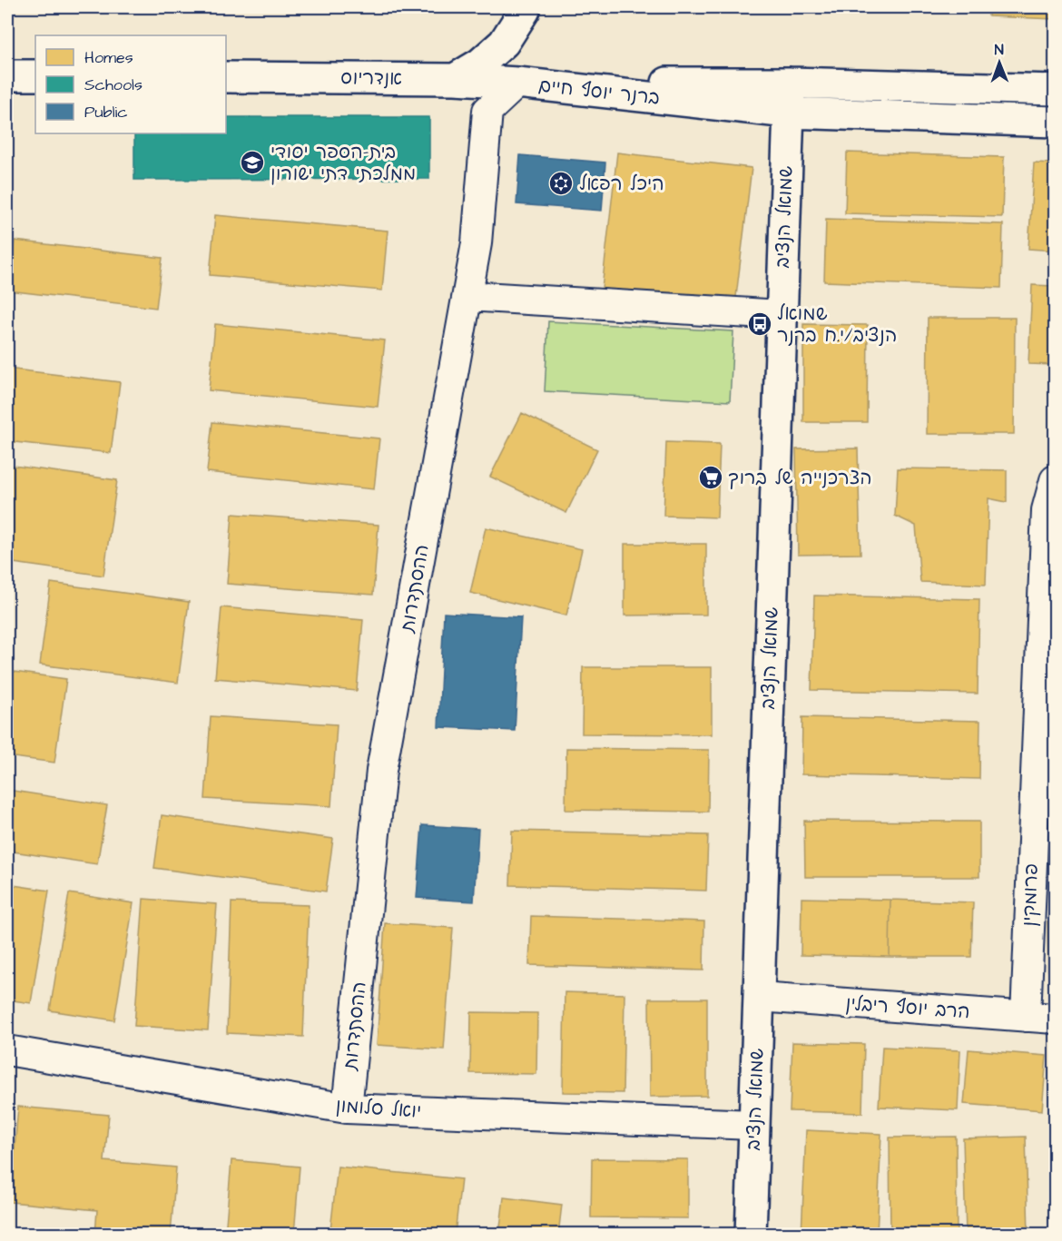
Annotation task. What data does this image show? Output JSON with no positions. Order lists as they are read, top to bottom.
{
  "streets": {
    "street": [
      "אנדריוס",
      "ברנר יוסף חיים",
      "שמואל הנציב",
      "ההסתדרות",
      "פרומקין",
      "הרב יוסף ריבלין",
      "יואל סלומון"
    ]
  },
  "crossings": [
    ["אנדריוס", "ברנר יוסף חיים"],
    ["אנדריוס", "ההסתדרות"],
    ["ברנר יוסף חיים", "שמואל הנציב"],
    ["ברנר יוסף חיים", "ההסתדרות"],
    ["שמואל הנציב", "הרב יוסף ריבלין"],
    ["שמואל הנציב", "יואל סלומון"],
    ["ההסתדרות", "יואל סלומון"],
    ["פרומקין", "הרב יוסף ריבלין"]
  ],
  "places": {
    "school or university": ["בית-הספר יסודי ממלכתי דתי ישורון"],
    "synagogue": ["היכל רפאל"],
    "bus stop": ["שמואל הנציב/י.ח ברנר"],
    "supermarket": ["הצרכנייה של ברוך"]
  },
  "legend": ["Homes", "Schools", "Public"],
  "north": "top"
}
